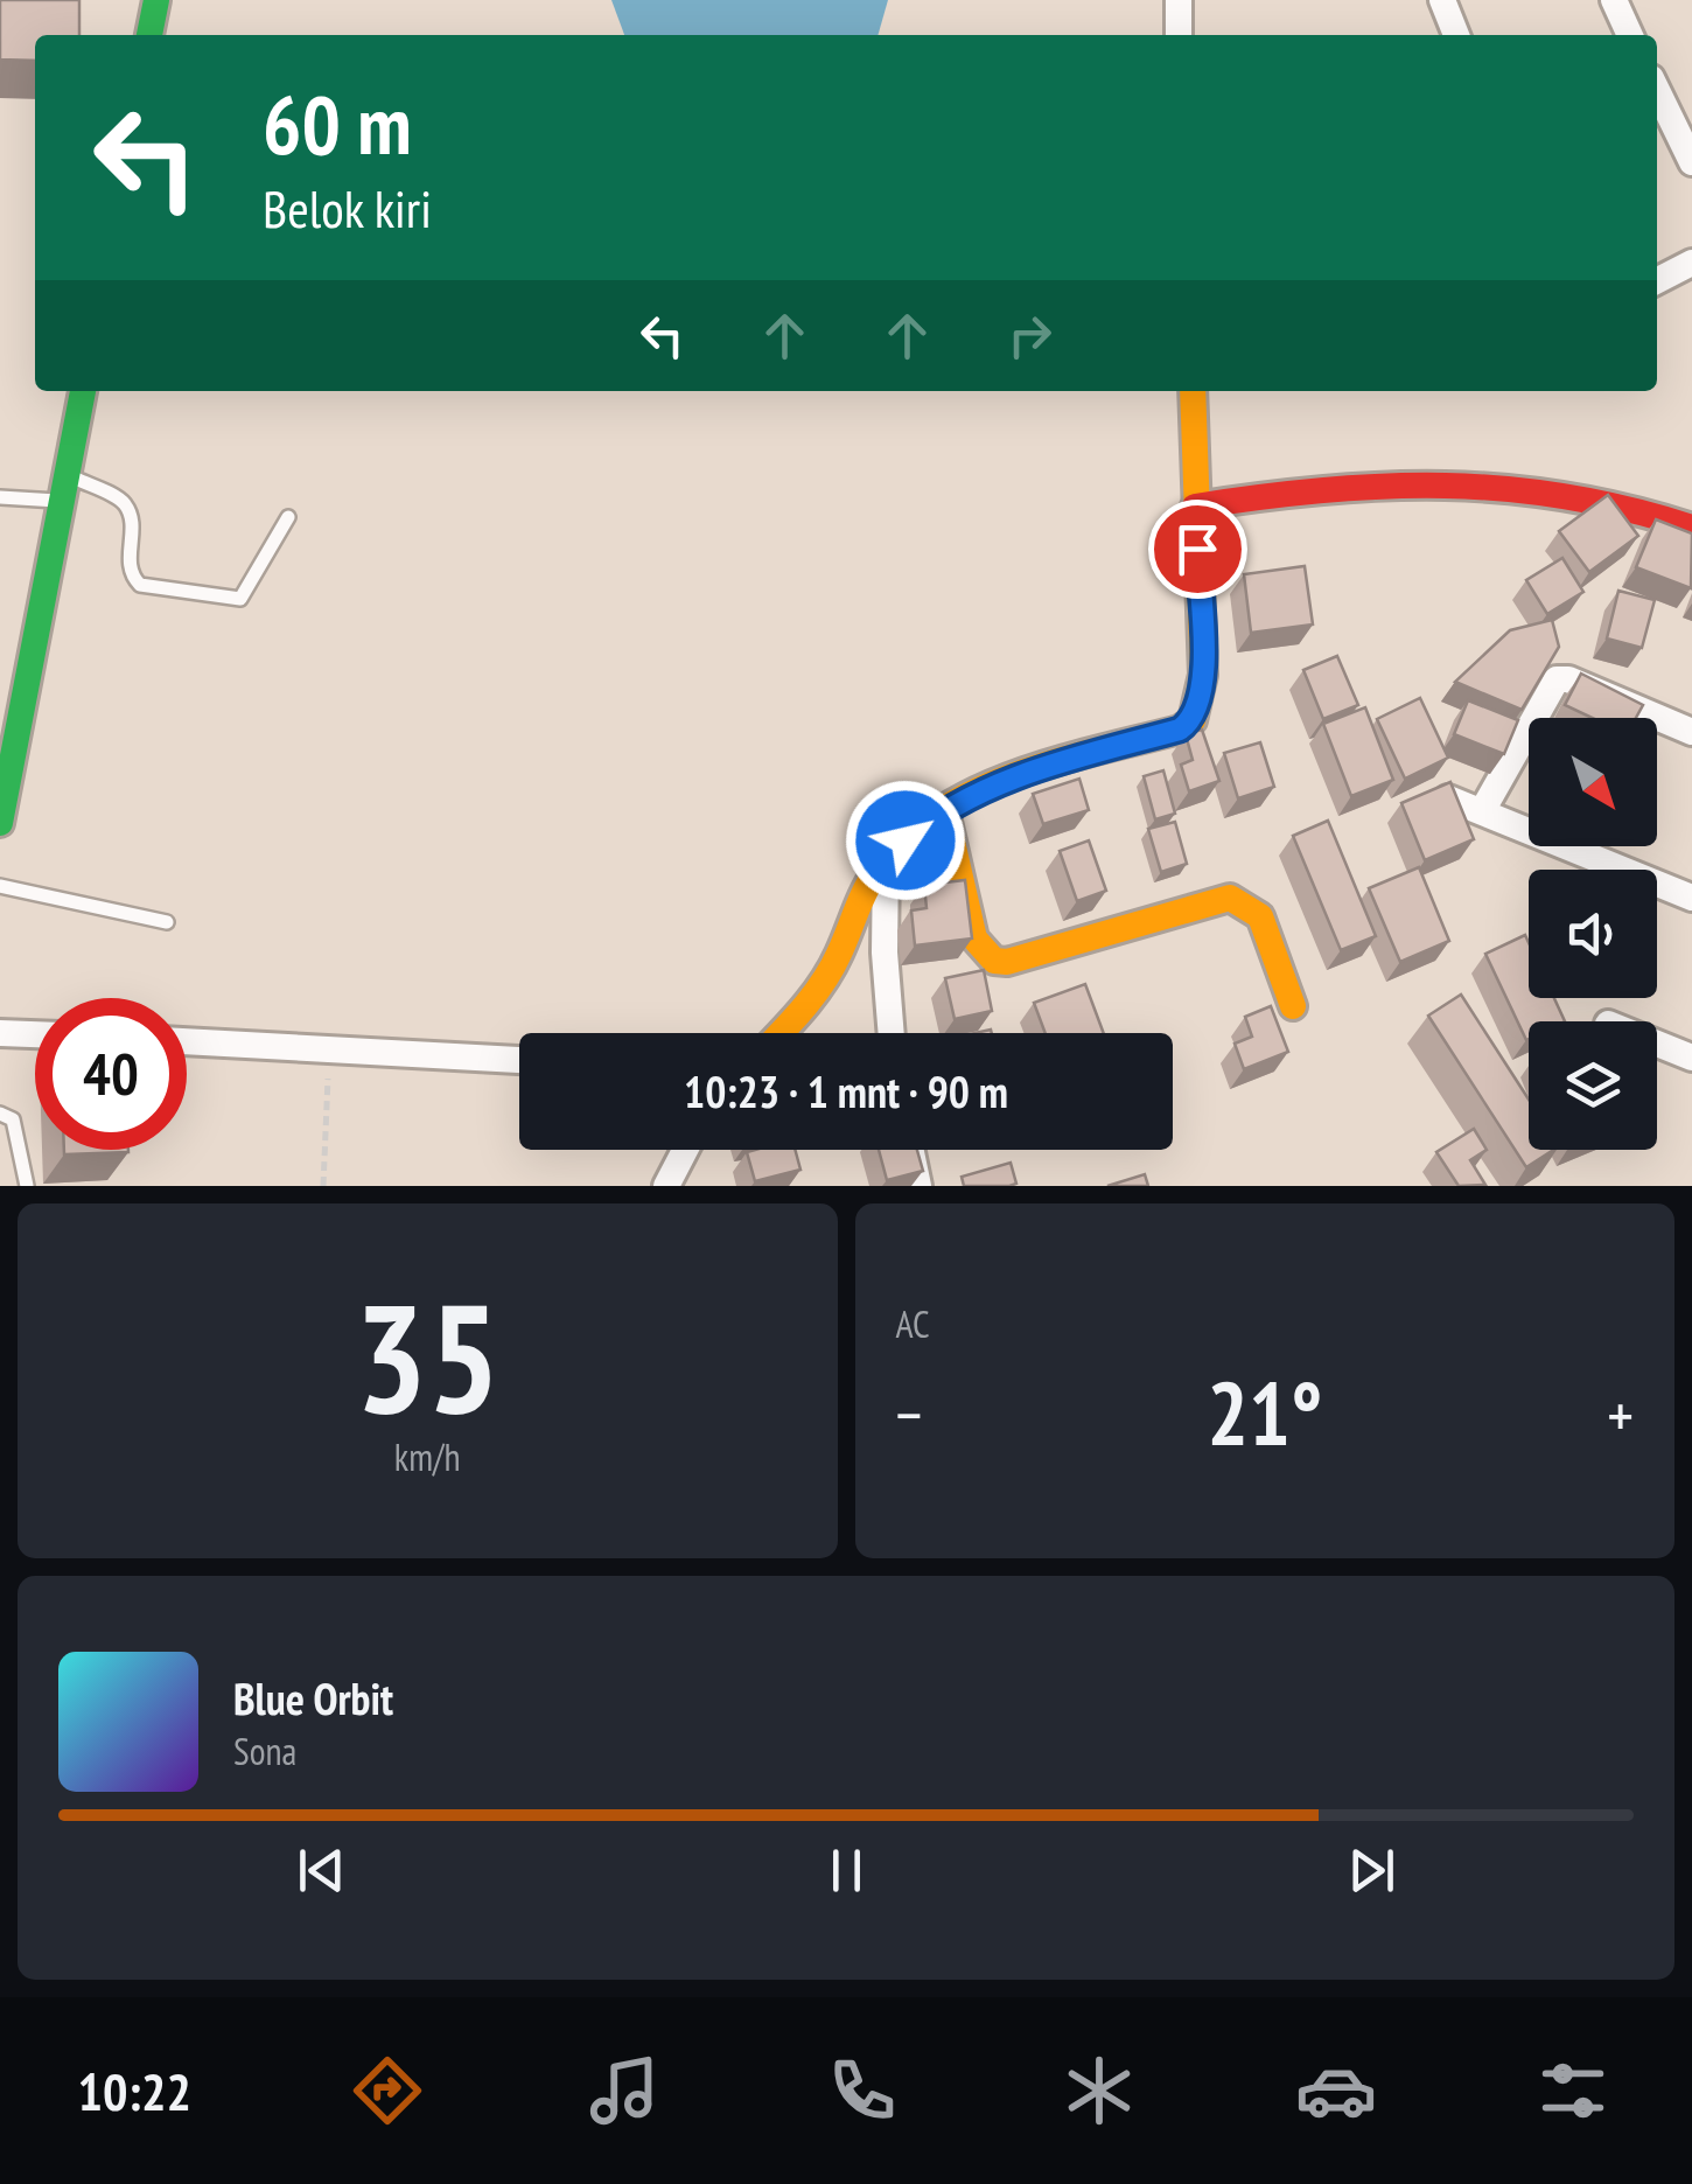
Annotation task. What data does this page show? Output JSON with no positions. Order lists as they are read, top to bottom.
{
  "north": "bottom right",
  "page": {
    "turn": ["60 m", "Belok kiri"],
    "limit": "40",
    "trip": "10:23 · 1 mnt · 90 m",
    "tile": [
      ["35", "km/h"],
      "AC"
    ],
    "heat": ["−", "21°", "+"],
    "song": ["Blue Orbit", "Sona"],
    "tabs": "10:22"
  }
}
